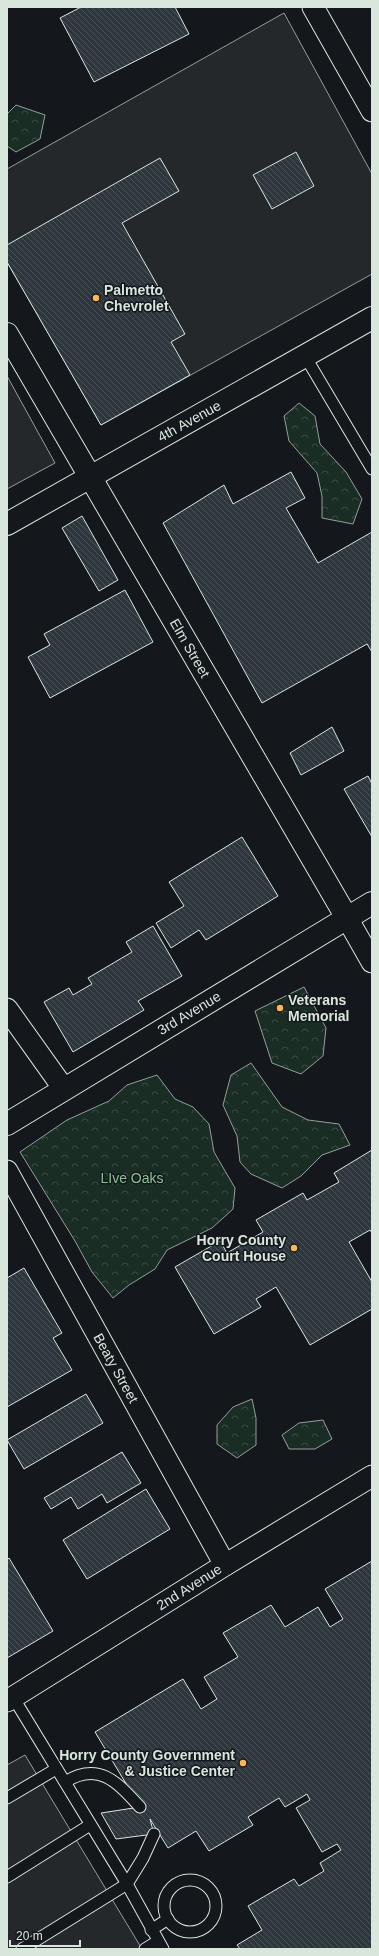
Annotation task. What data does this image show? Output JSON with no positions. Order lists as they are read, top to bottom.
{
  "streets": {
    "main road": ["4th Avenue", "Elm Street", "3rd Avenue"],
    "street": ["Beaty Street", "2nd Avenue"]
  },
  "crossings": [
    ["4th Avenue", "Elm Street"],
    ["Elm Street", "3rd Avenue"],
    ["Beaty Street", "2nd Avenue"]
  ],
  "parks": ["LIve Oaks"],
  "places": [
    "Palmetto Chevrolet",
    "Veterans Memorial",
    "Horry County Court House",
    "Horry County Government & Justice Center"
  ],
  "scale_bar": "20 m"
}
